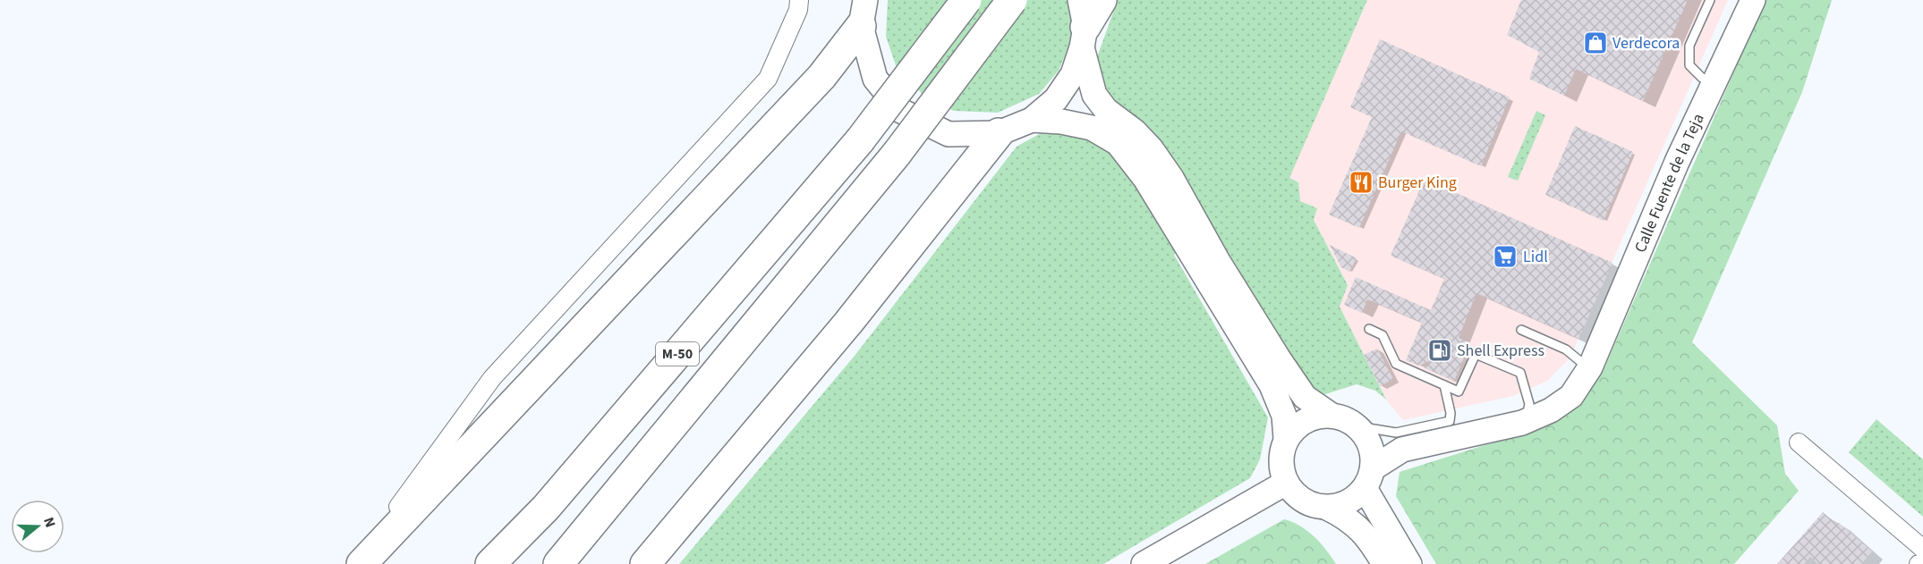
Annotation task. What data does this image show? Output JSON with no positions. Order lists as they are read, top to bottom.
{
  "streets": {
    "highway": ["M-50"],
    "street": ["Calle Fuente de la Teja"]
  },
  "places": {
    "shop": ["Verdecora"],
    "restaurant": ["Burger King"],
    "supermarket": ["Lidl"],
    "fuel station": ["Shell Express"]
  },
  "north": "right"
}
